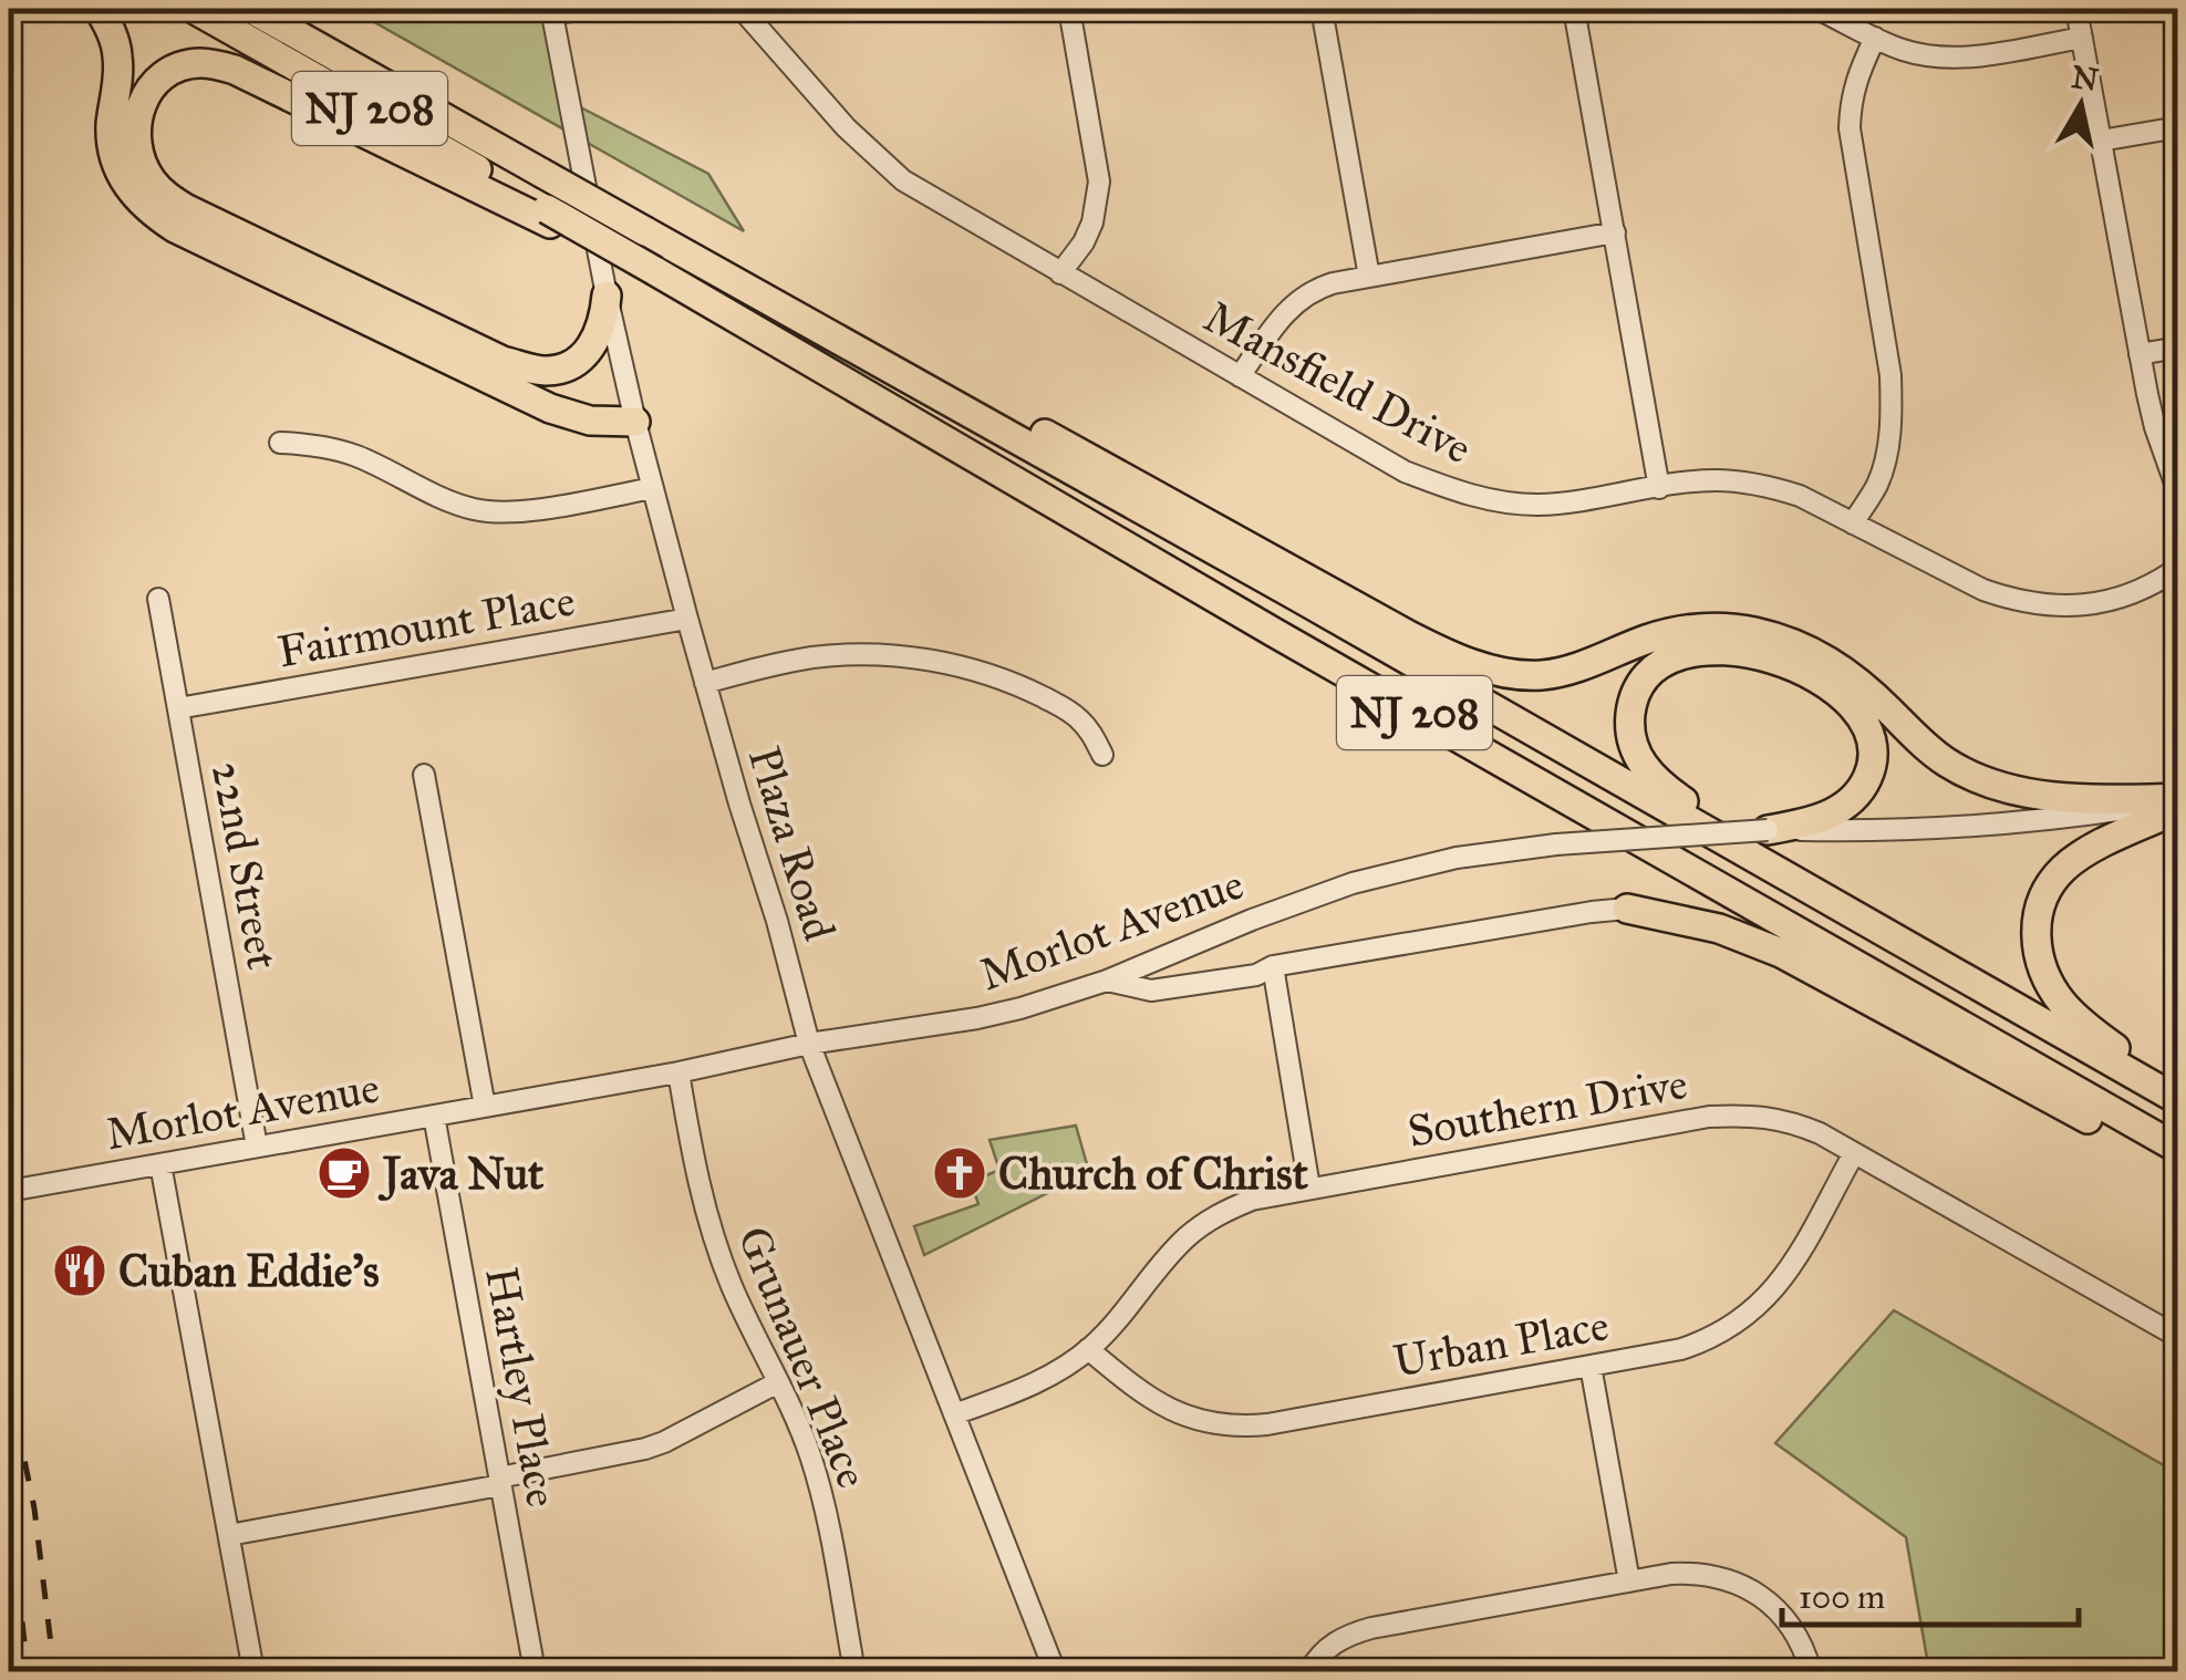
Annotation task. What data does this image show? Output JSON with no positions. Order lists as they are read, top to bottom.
{
  "streets": {
    "highway": ["NJ 208"],
    "street": [
      "Mansfield Drive",
      "Fairmount Place",
      "Plaza Road",
      "22nd Street",
      "Morlot Avenue",
      "Southern Drive",
      "Urban Place",
      "Grunauer Place",
      "Hartley Place"
    ]
  },
  "crossings": [
    ["Fairmount Place", "Plaza Road"],
    ["Fairmount Place", "22nd Street"],
    ["Plaza Road", "Morlot Avenue"],
    ["Plaza Road", "Southern Drive"],
    ["22nd Street", "Morlot Avenue"],
    ["Morlot Avenue", "Grunauer Place"],
    ["Morlot Avenue", "Hartley Place"],
    ["Southern Drive", "Urban Place"]
  ],
  "places": {
    "cafe": ["Java Nut"],
    "church": ["Church of Christ"],
    "restaurant": ["Cuban Eddie's"]
  },
  "scale_bar": "100 m",
  "north": "top"
}
